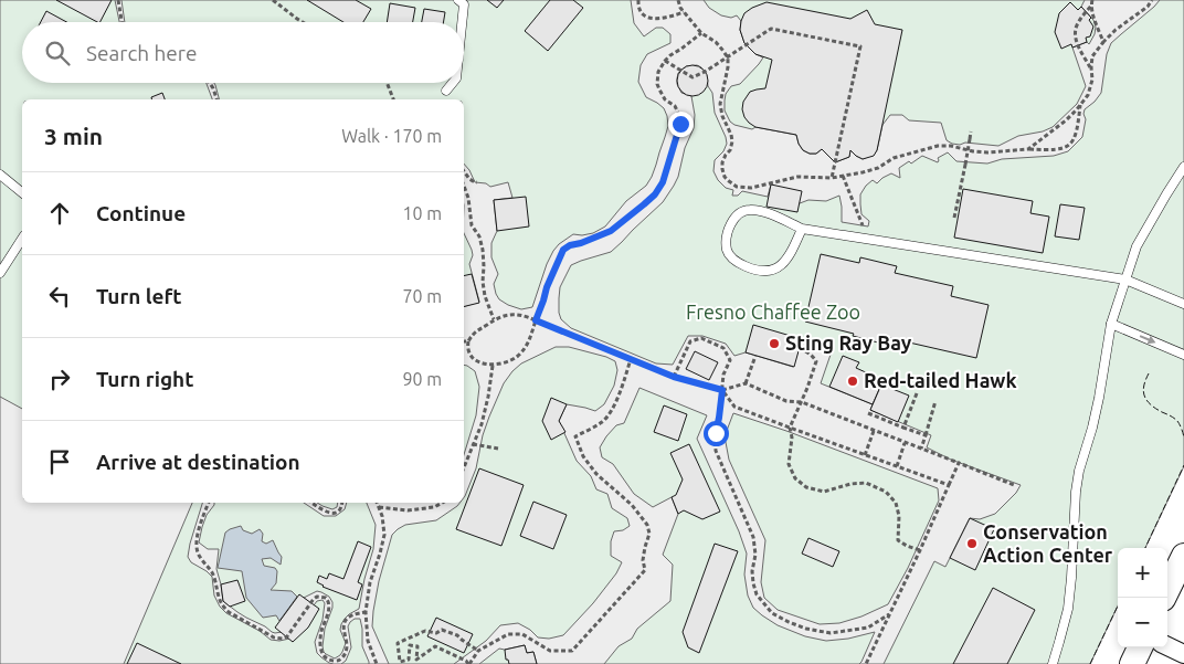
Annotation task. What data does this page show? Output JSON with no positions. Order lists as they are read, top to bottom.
{
  "parks": ["Fresno Chaffee Zoo"],
  "places": ["Sting Ray Bay", "Red-tailed Hawk", "Conservation Action Center"],
  "page": {
    "search": "Search here",
    "heading": ["3 min", "Walk · 170 m"],
    "list": [
      ["Continue", "10 m"],
      ["Turn left", "70 m"],
      ["Turn right", "90 m"],
      "Arrive at destination"
    ],
    "map_buttons": ["+", "−"]
  }
}
